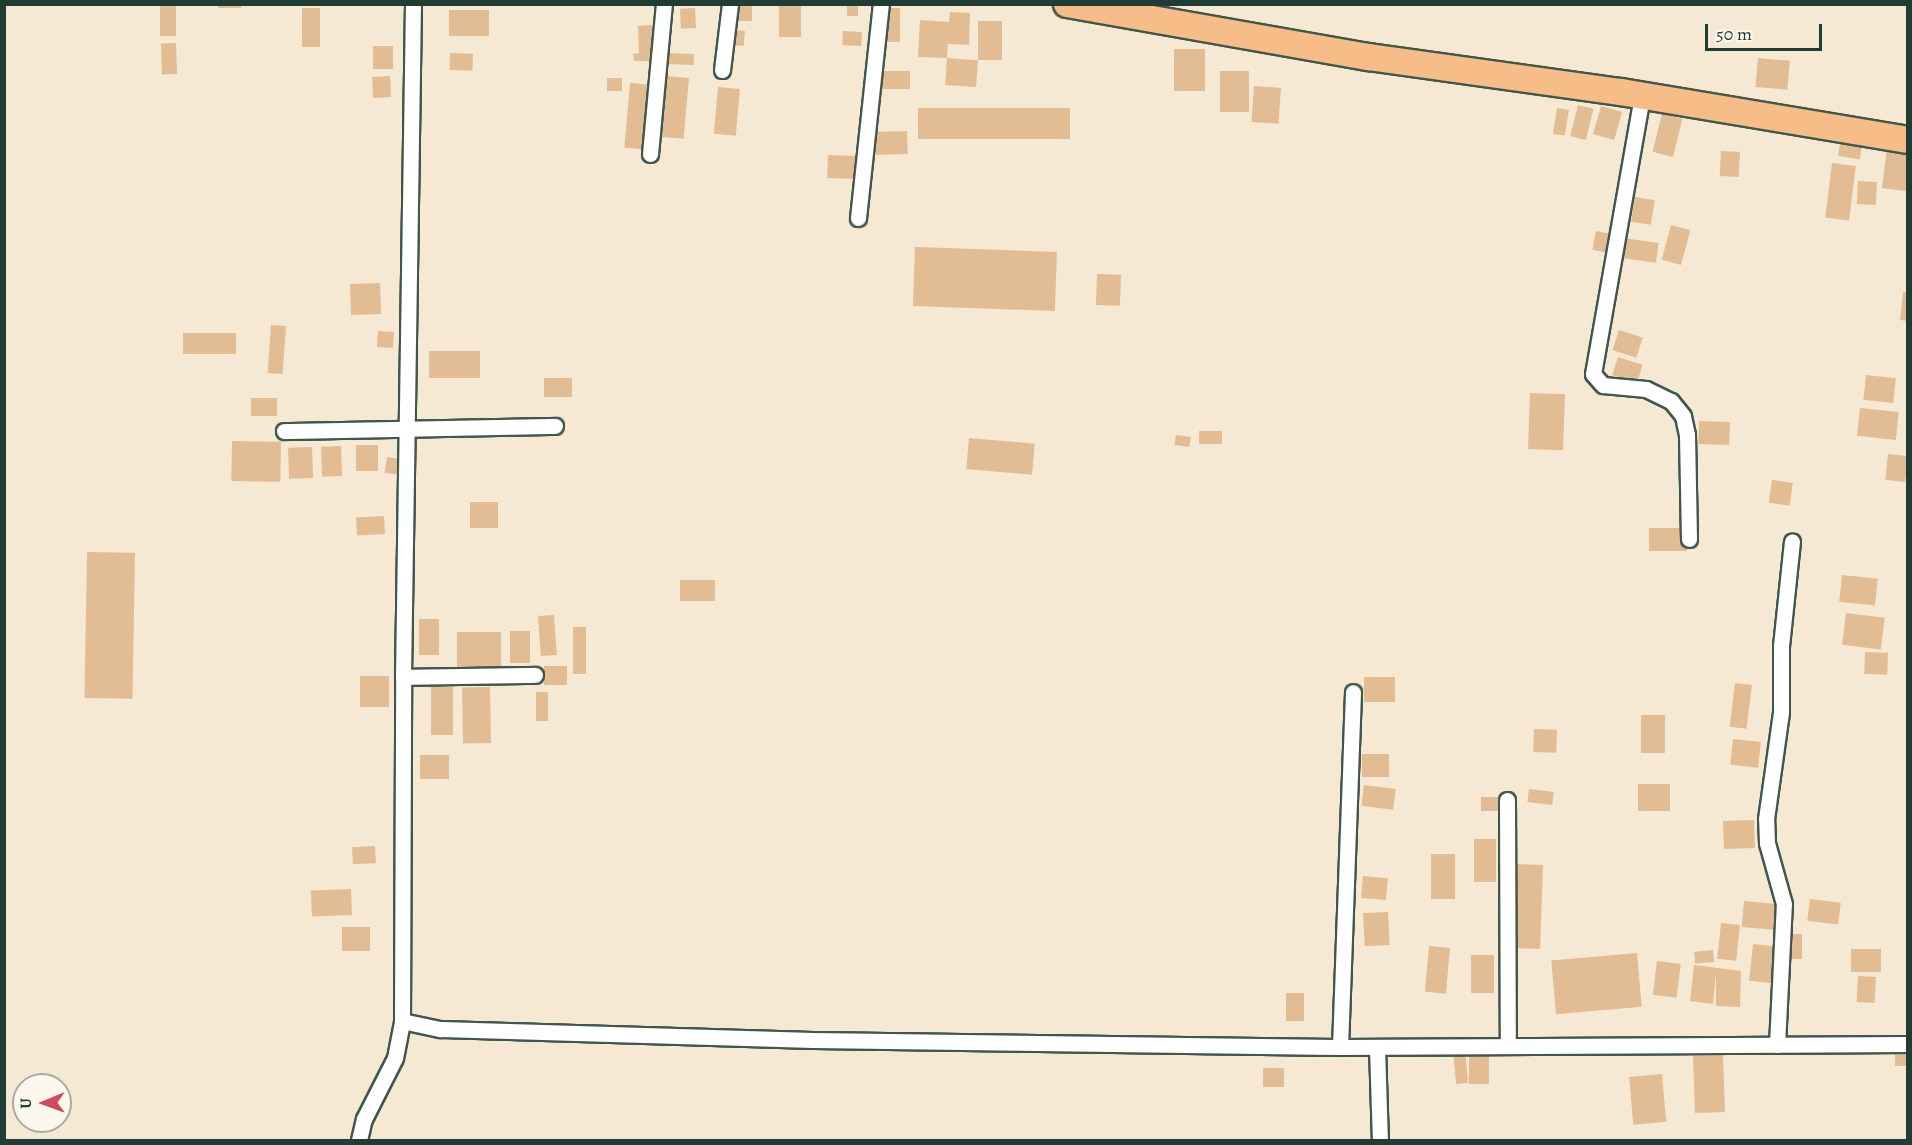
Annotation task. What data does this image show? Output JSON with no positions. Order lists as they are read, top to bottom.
{
  "scale_bar": "50 m",
  "north": "left"
}
